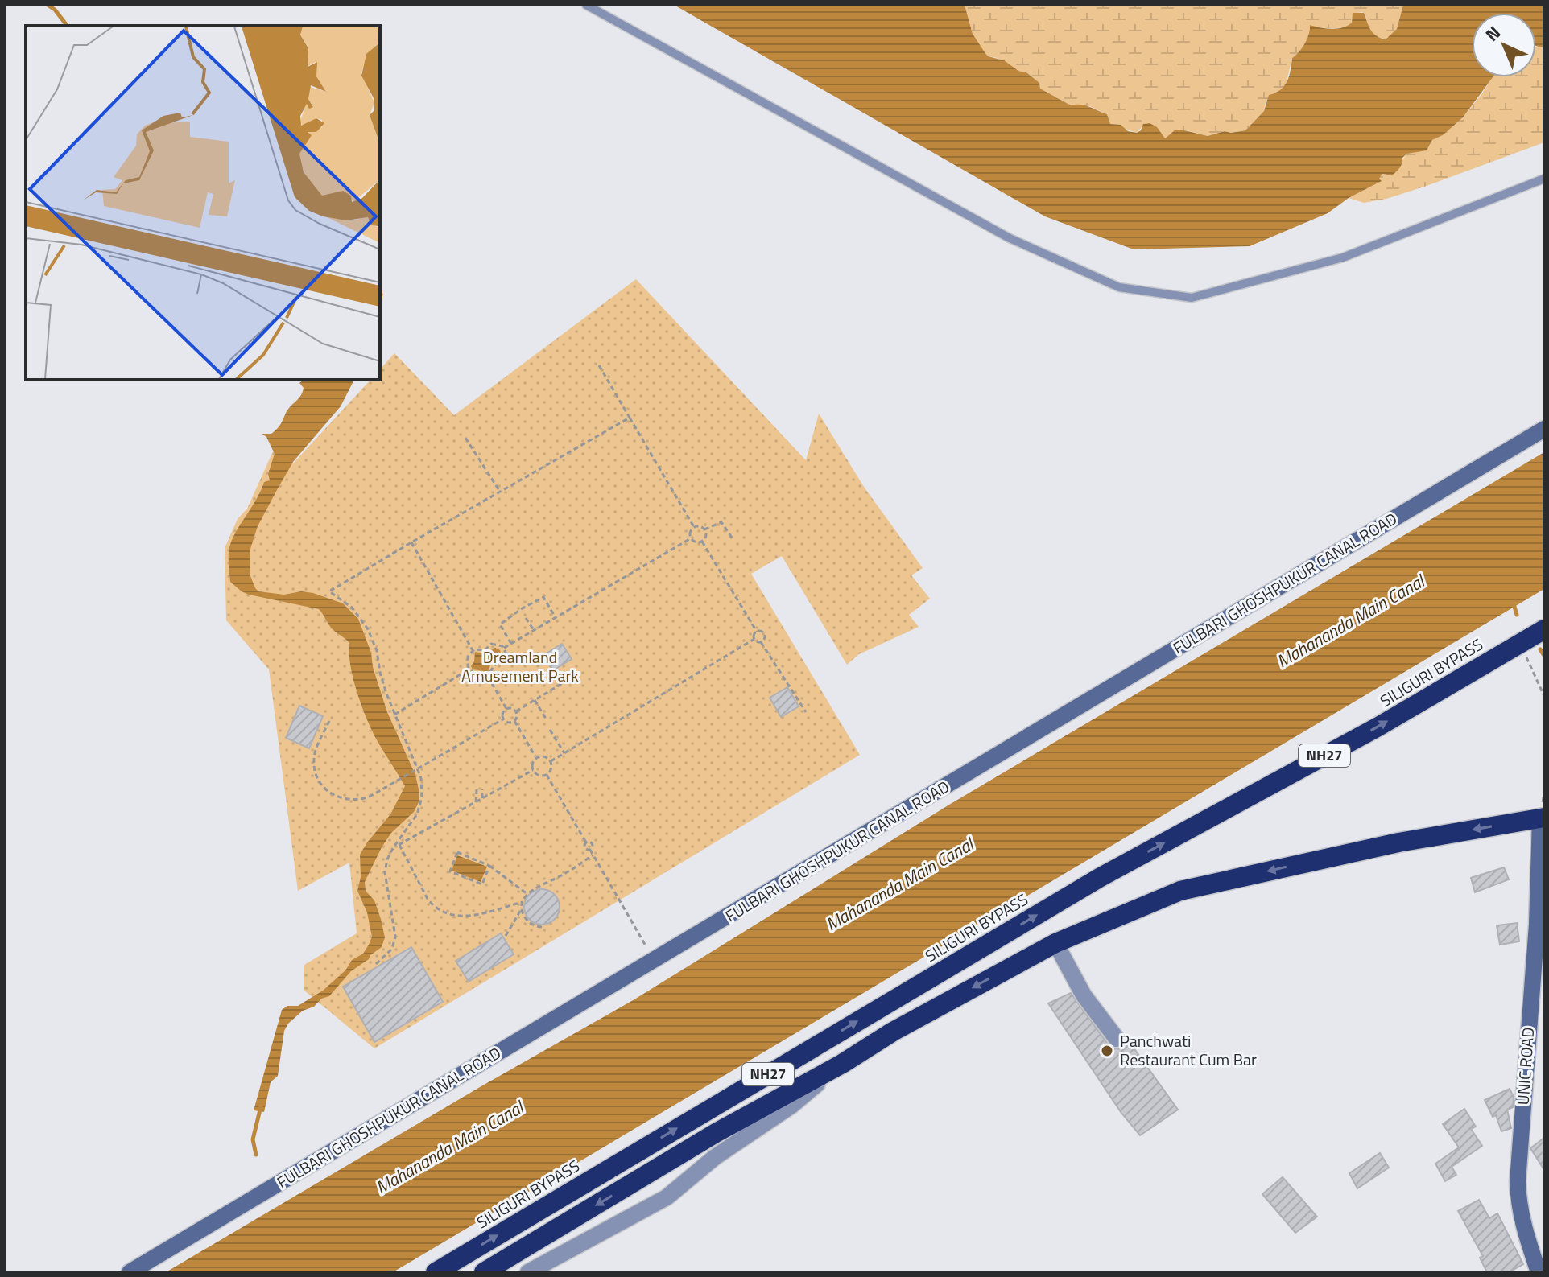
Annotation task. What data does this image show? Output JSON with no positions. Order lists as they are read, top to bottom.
{
  "streets": {
    "highway": ["SILIGURI BYPASS", "NH27"],
    "street": ["FULBARI GHOSHPUKUR CANAL ROAD", "UNIC ROAD"]
  },
  "crossings": [
    ["NH27", "UNIC ROAD"]
  ],
  "water": ["Mahananda Main Canal"],
  "parks": ["Dreamland Amusement Park"],
  "places": ["Panchwati Restaurant Cum Bar"],
  "north": "top left"
}
